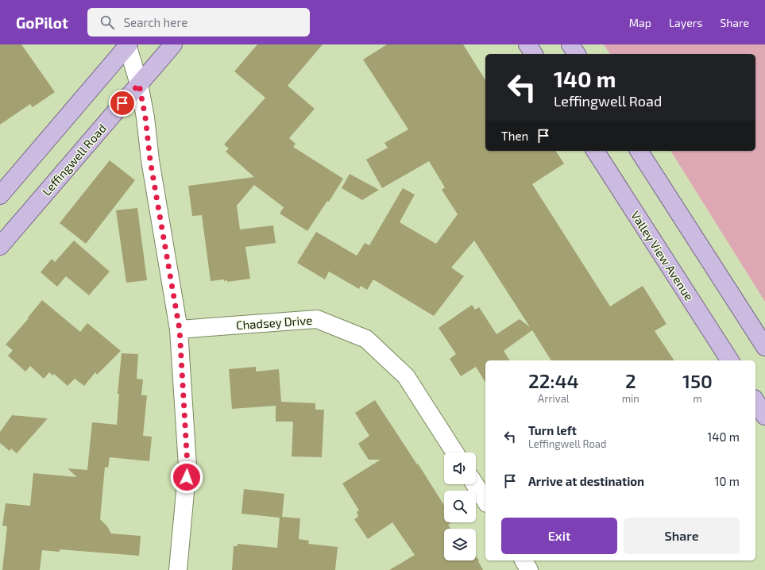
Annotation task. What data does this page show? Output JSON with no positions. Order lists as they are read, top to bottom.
{
  "streets": {
    "main road": ["Leffingwell Road", "Valley View Avenue"],
    "street": ["Chadsey Drive"]
  },
  "page": {
    "header": "GoPilot",
    "search": "Search here",
    "nav": ["Map", "Layers", "Share"],
    "turn": ["140 m", "Leffingwell Road"],
    "then": "Then",
    "eta": [
      "22:44",
      "Arrival",
      "2",
      "min",
      "150",
      "m"
    ],
    "list": [
      {
        "name": "Turn left",
        "note": "Leffingwell Road",
        "value": "140 m"
      },
      {
        "name": "Arrive at destination",
        "value": "10 m"
      }
    ],
    "buttons": ["Exit", "Share"]
  }
}
